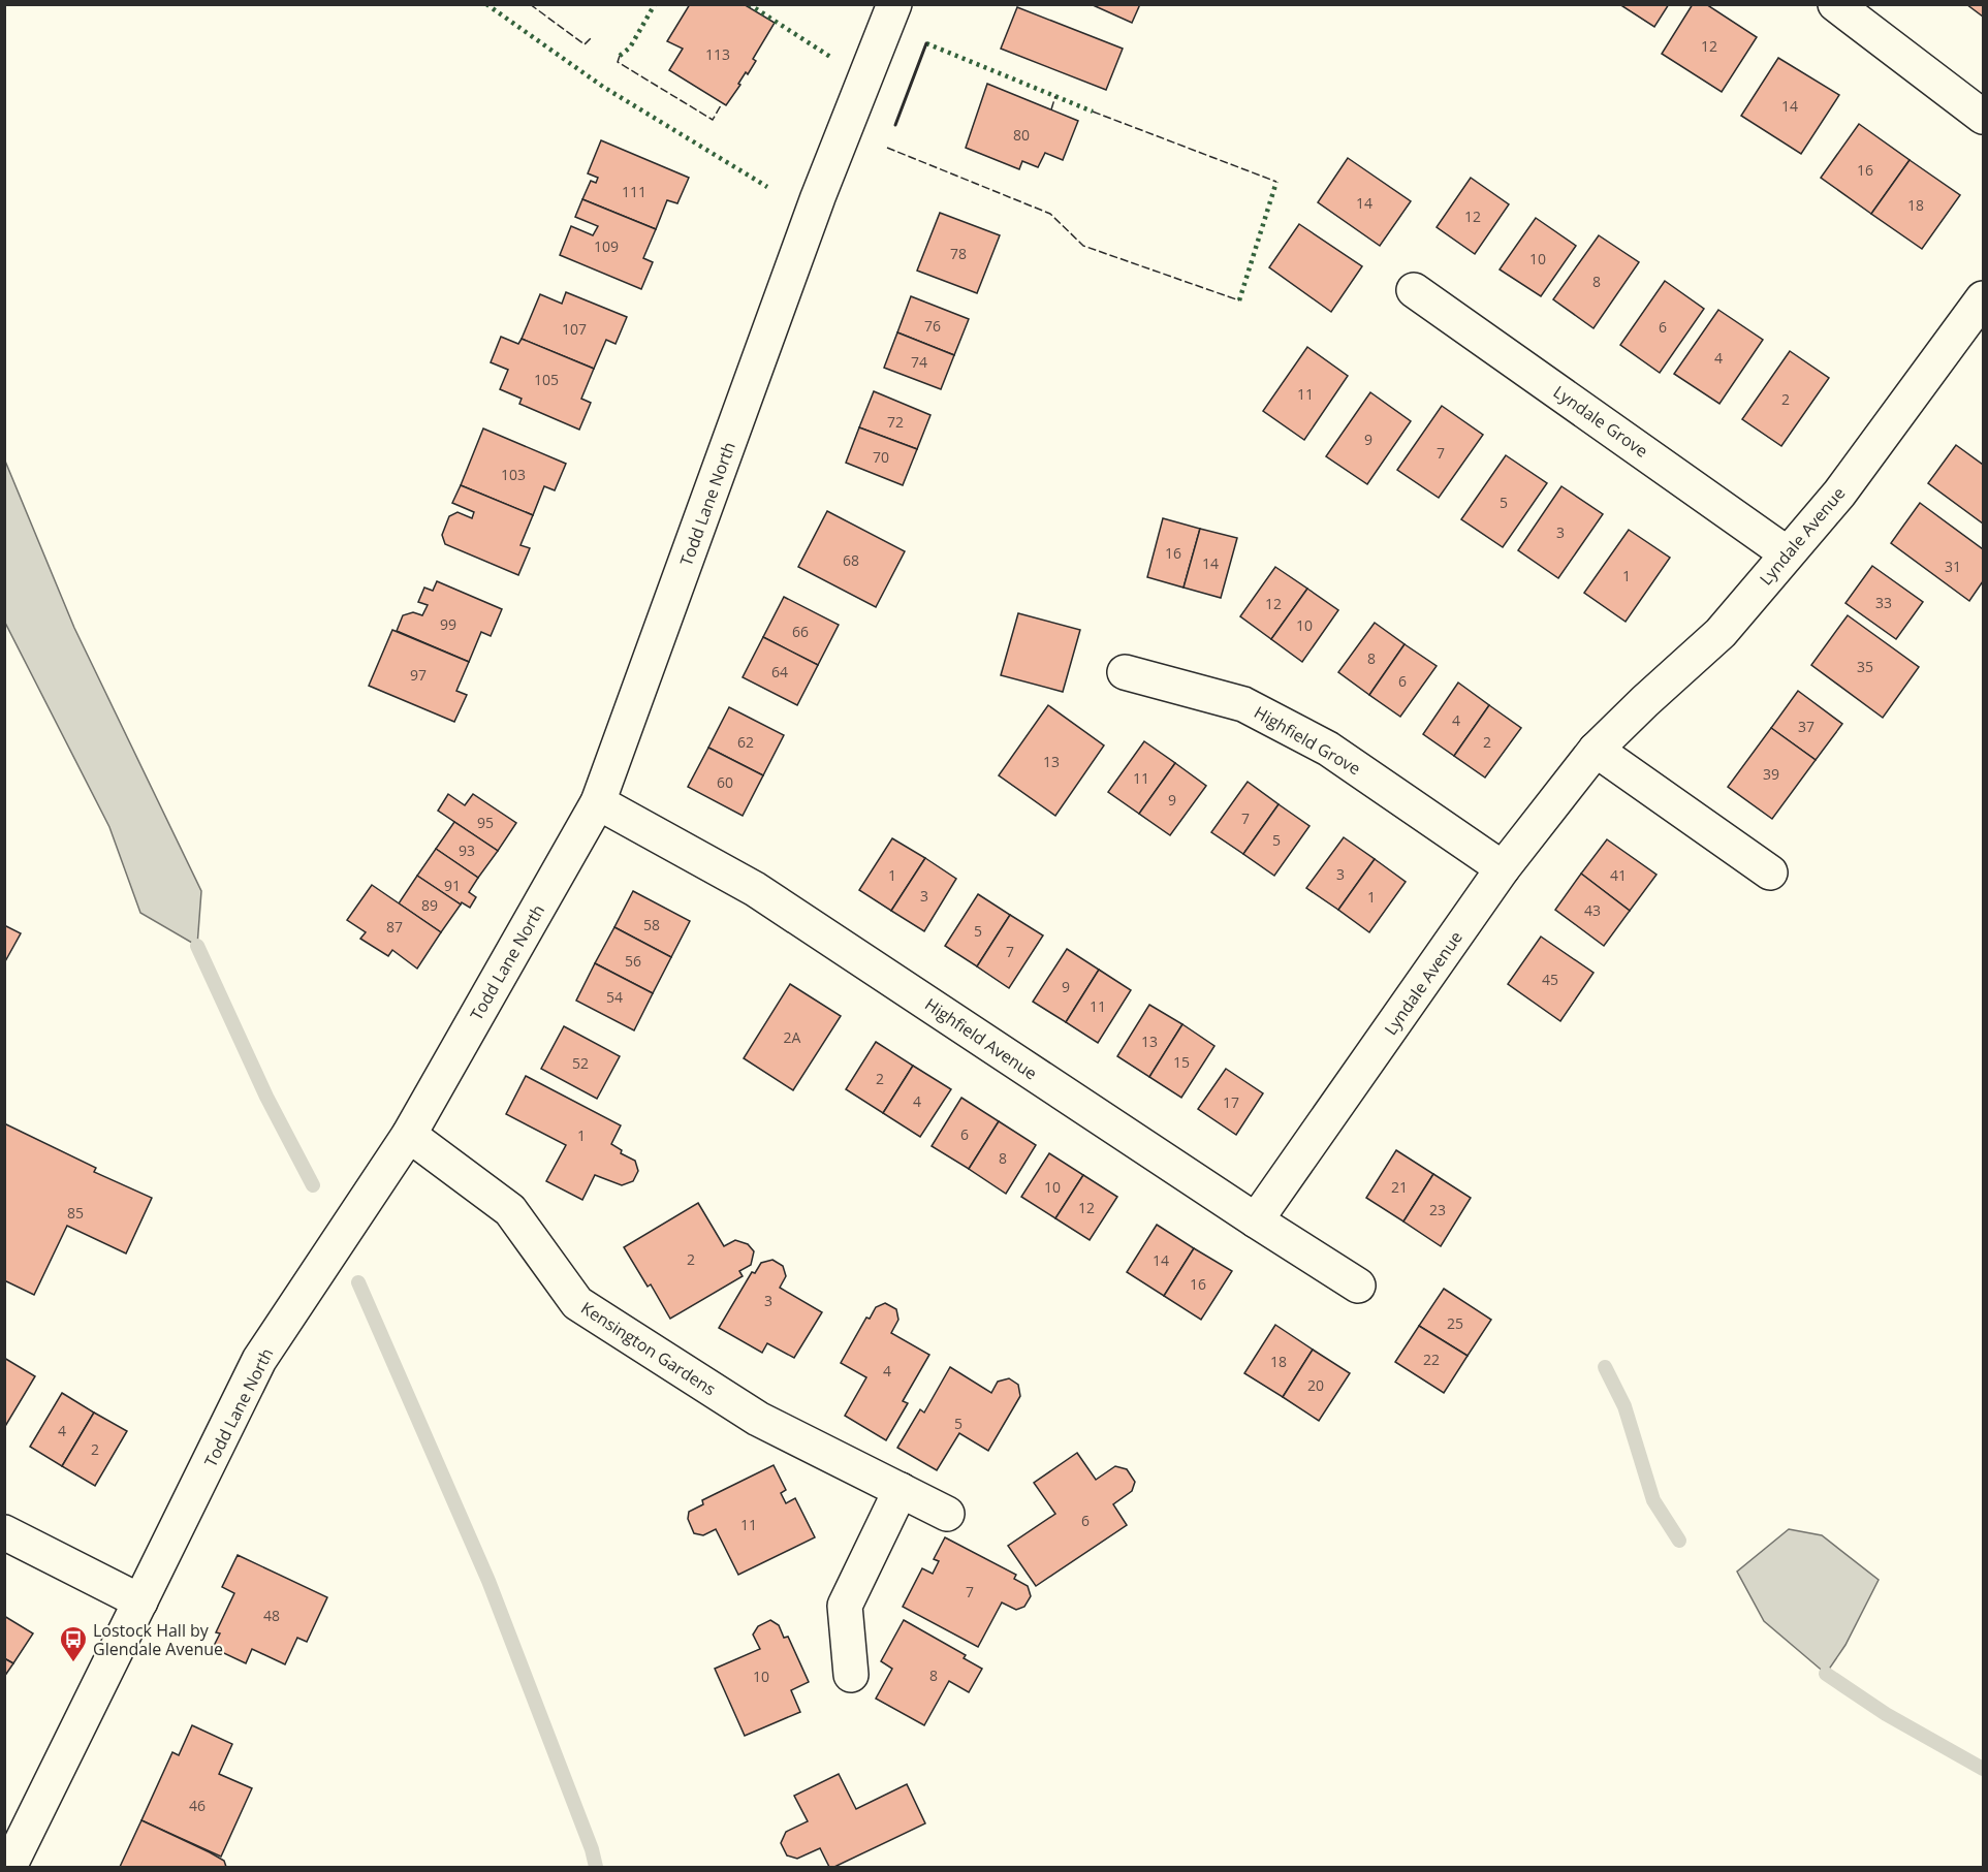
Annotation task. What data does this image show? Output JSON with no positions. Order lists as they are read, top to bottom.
{
  "streets": {
    "street": [
      "Lyndale Grove",
      "Todd Lane North",
      "Lyndale Avenue",
      "Highfield Grove",
      "Highfield Avenue",
      "Kensington Gardens"
    ]
  },
  "crossings": [
    ["Lyndale Grove", "Lyndale Avenue"],
    ["Todd Lane North", "Highfield Avenue"],
    ["Todd Lane North", "Kensington Gardens"],
    ["Lyndale Avenue", "Highfield Grove"],
    ["Lyndale Avenue", "Highfield Avenue"]
  ],
  "places": {
    "bus stop": ["Lostock Hall by Glendale Avenue"]
  },
  "house_numbers": [
    "12",
    "113",
    "14",
    "80",
    "16",
    "111",
    "14",
    "18",
    "12",
    "109",
    "78",
    "10",
    "8",
    "76",
    "6",
    "107",
    "4",
    "74",
    "105",
    "11",
    "2",
    "72",
    "9",
    "7",
    "70",
    "103",
    "5",
    "3",
    "16",
    "68",
    "14",
    "31",
    "1",
    "33",
    "12",
    "99",
    "10",
    "66",
    "8",
    "35",
    "64",
    "97",
    "6",
    "4",
    "37",
    "62",
    "2",
    "13",
    "39",
    "11",
    "60",
    "9",
    "7",
    "95",
    "5",
    "93",
    "3",
    "1",
    "41",
    "91",
    "3",
    "1",
    "89",
    "43",
    "58",
    "87",
    "5",
    "7",
    "56",
    "45",
    "9",
    "54",
    "11",
    "2A",
    "13",
    "15",
    "52",
    "2",
    "4",
    "17",
    "6",
    "1",
    "8",
    "10",
    "21",
    "12",
    "23",
    "85",
    "2",
    "14",
    "16",
    "3",
    "25",
    "22",
    "18",
    "4",
    "20",
    "5",
    "4",
    "2",
    "6",
    "11",
    "7",
    "48",
    "8",
    "10",
    "46"
  ]
}
